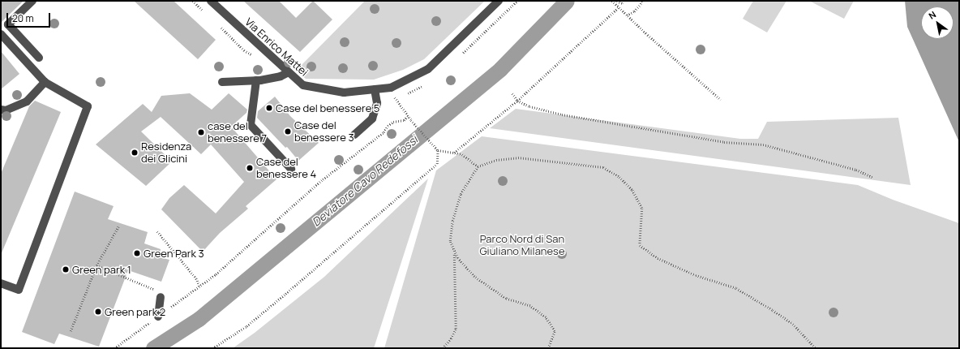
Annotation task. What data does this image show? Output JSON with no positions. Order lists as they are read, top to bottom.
{
  "streets": {
    "street": ["Via Enrico Mattei"]
  },
  "water": ["Deviatore Cavo Redefossi"],
  "parks": ["Parco Nord di San Giuliano Milanese"],
  "places": [
    "Case del benessere 5",
    "Case del benessere 3",
    "case del benessere 7",
    "Residenza dei Glicini",
    "Case del benessere 4",
    "Green Park 3",
    "Green park 1",
    "Green park 2"
  ],
  "scale_bar": "20 m",
  "north": "top left"
}
